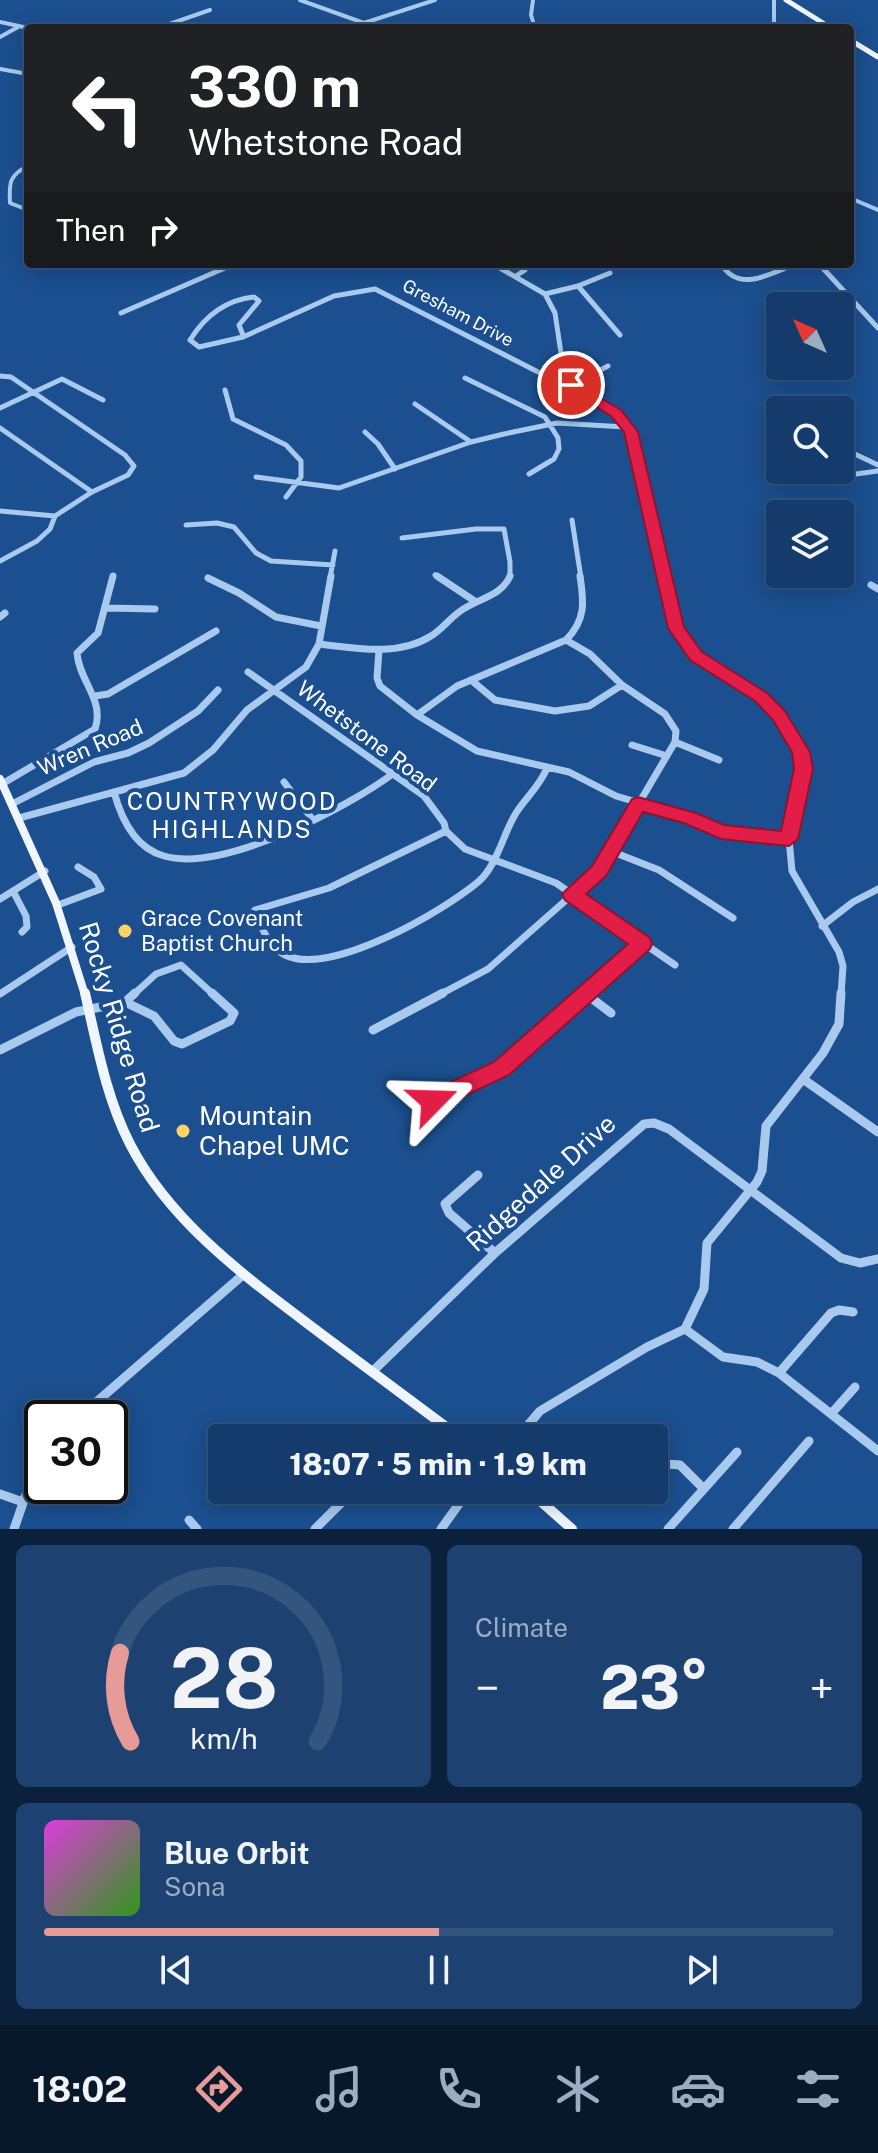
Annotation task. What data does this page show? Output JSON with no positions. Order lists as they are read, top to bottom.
{
  "streets": {
    "main road": ["Rocky Ridge Road"],
    "street": [
      "Gresham Drive",
      "Whetstone Road",
      "Wren Road",
      "Ridgedale Drive"
    ]
  },
  "crossings": [
    ["Wren Road", "Rocky Ridge Road"],
    ["Rocky Ridge Road", "Ridgedale Drive"]
  ],
  "districts": ["COUNTRYWOOD HIGHLANDS"],
  "places": ["Grace Covenant Baptist Church", "Mountain Chapel UMC"],
  "north": "top left",
  "page": {
    "turn": ["330 m", "Whetstone Road"],
    "then": "Then",
    "limit": "30",
    "trip": "18:07 · 5 min · 1.9 km",
    "tile": "Climate",
    "heat": ["−", "23°", "+"],
    "song": ["Blue Orbit", "Sona"],
    "tabs": "18:02",
    "gauge": ["28", "km/h"]
  }
}
